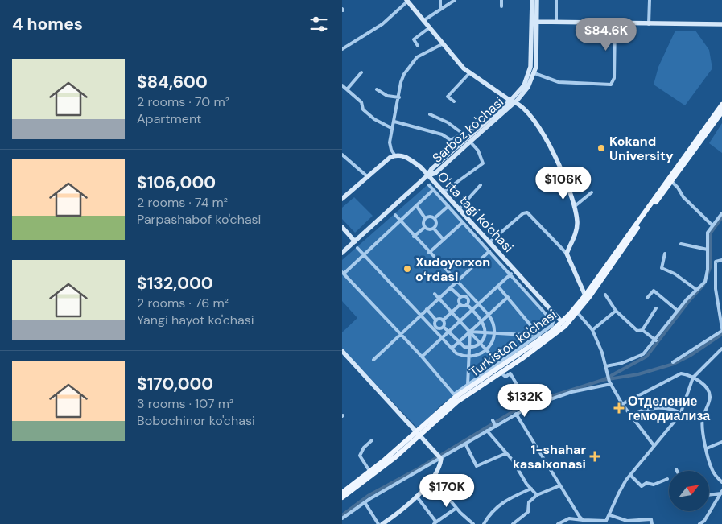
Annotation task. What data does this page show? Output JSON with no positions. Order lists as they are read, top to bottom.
{
  "streets": {
    "main road": ["Sarboz ko'chasi", "O'rta tagi ko'chasi", "Turkiston ko'chasi"]
  },
  "crossings": [
    ["Sarboz ko'chasi", "O'rta tagi ko'chasi"],
    ["O'rta tagi ko'chasi", "Turkiston ko'chasi"]
  ],
  "places": {
    "other": ["Kokand University", "Xudoyorxon oʻrdasi"],
    "health": ["Отделение гемодиализа", "1-shahar kasalxonasi"]
  },
  "north": "top right",
  "page": {
    "heading": "4 homes",
    "price": [
      "$84.6K",
      "$106K",
      "$132K",
      "$170K"
    ],
    "list": [
      {
        "name": "$84,600",
        "note": "2 rooms · 70 m² · Apartment"
      },
      {
        "name": "$106,000",
        "note": "2 rooms · 74 m² · Parpashabof ko'chasi"
      },
      {
        "name": "$132,000",
        "note": "2 rooms · 76 m² · Yangi hayot ko'chasi"
      },
      {
        "name": "$170,000",
        "note": "3 rooms · 107 m² · Bobochinor ko'chasi"
      }
    ]
  }
}
